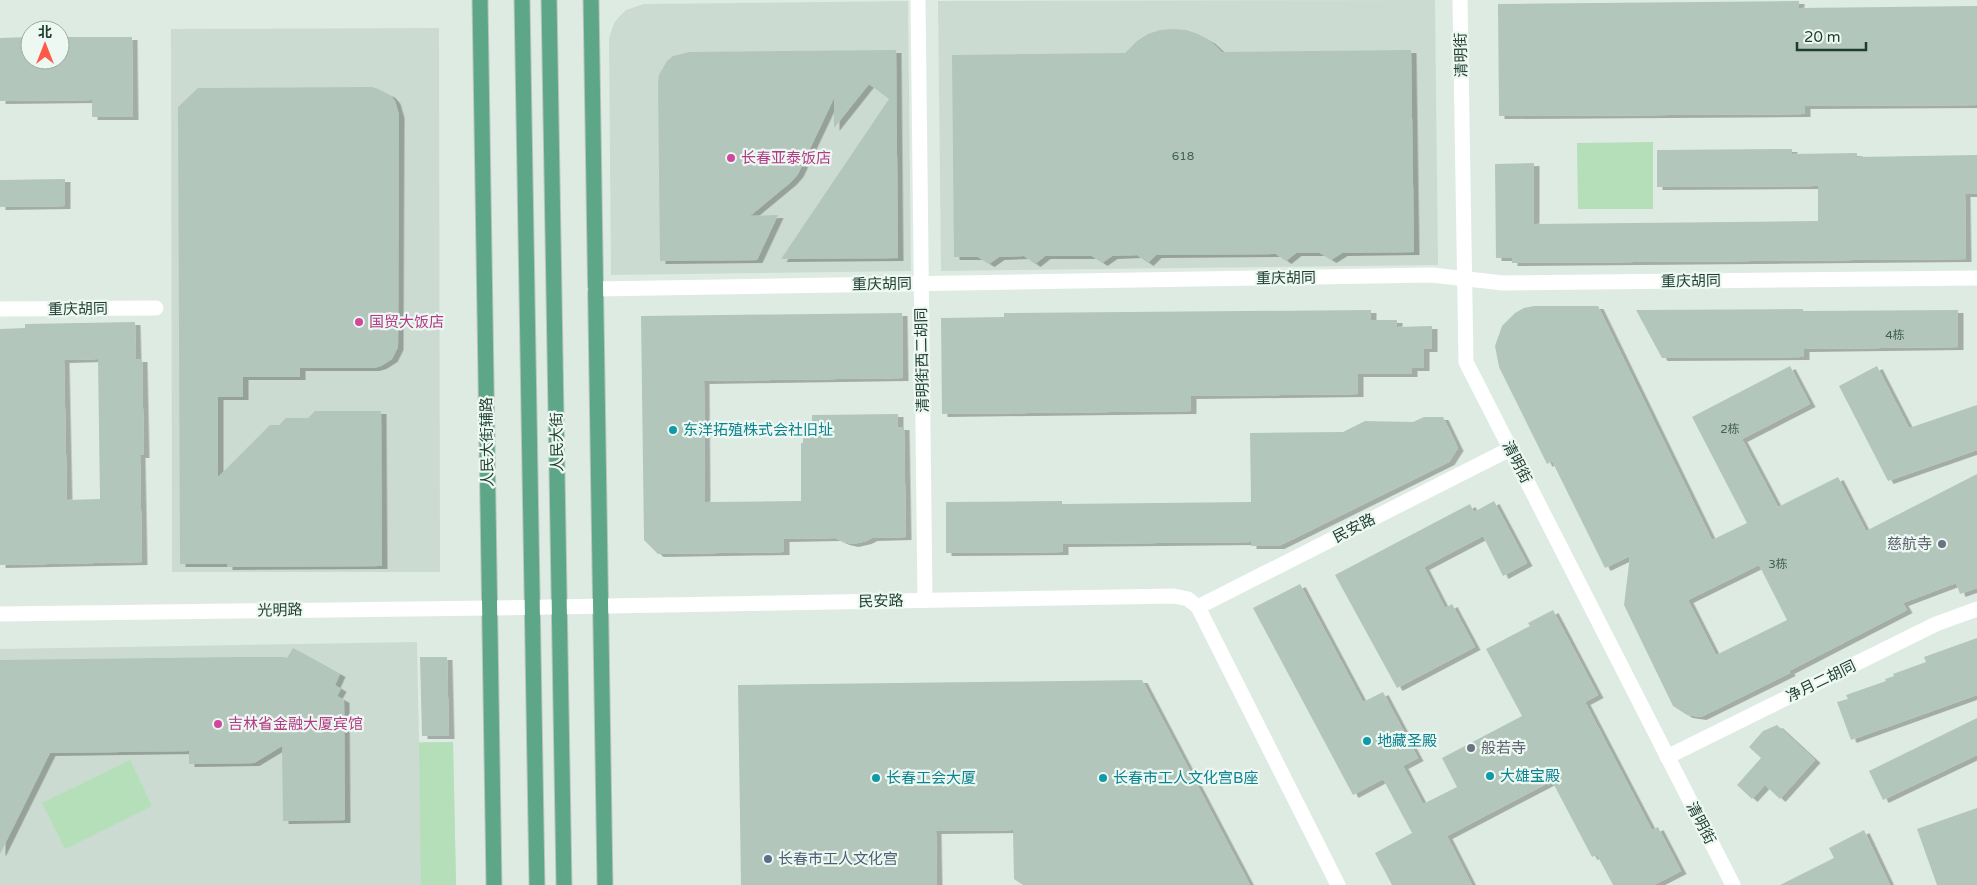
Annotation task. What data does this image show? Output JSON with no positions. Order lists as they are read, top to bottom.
{
  "streets": {
    "main road": ["人民大街辅路", "人民大街"],
    "street": [
      "清明街",
      "重庆胡同",
      "清明街西二胡同",
      "民安路",
      "光明路",
      "净月二胡同"
    ]
  },
  "crossings": [
    ["清明街", "重庆胡同"],
    ["清明街", "民安路"],
    ["清明街", "净月二胡同"],
    ["重庆胡同", "清明街西二胡同"],
    ["清明街西二胡同", "民安路"],
    ["人民大街辅路", "光明路"],
    ["人民大街", "民安路"],
    ["人民大街", "光明路"],
    ["民安路", "光明路"]
  ],
  "places": [
    "长春亚泰饭店",
    "国贸大饭店",
    "东洋拓殖株式会社旧址",
    "慈航寺",
    "吉林省金融大厦宾馆",
    "地藏圣殿",
    "般若寺",
    "大雄宝殿",
    "长春工会大厦",
    "长春市工人文化宫B座",
    "长春市工人文化宫"
  ],
  "house_numbers": [
    "618",
    "4栋",
    "2栋",
    "3栋"
  ],
  "scale_bar": "20 m",
  "north": "top"
}
